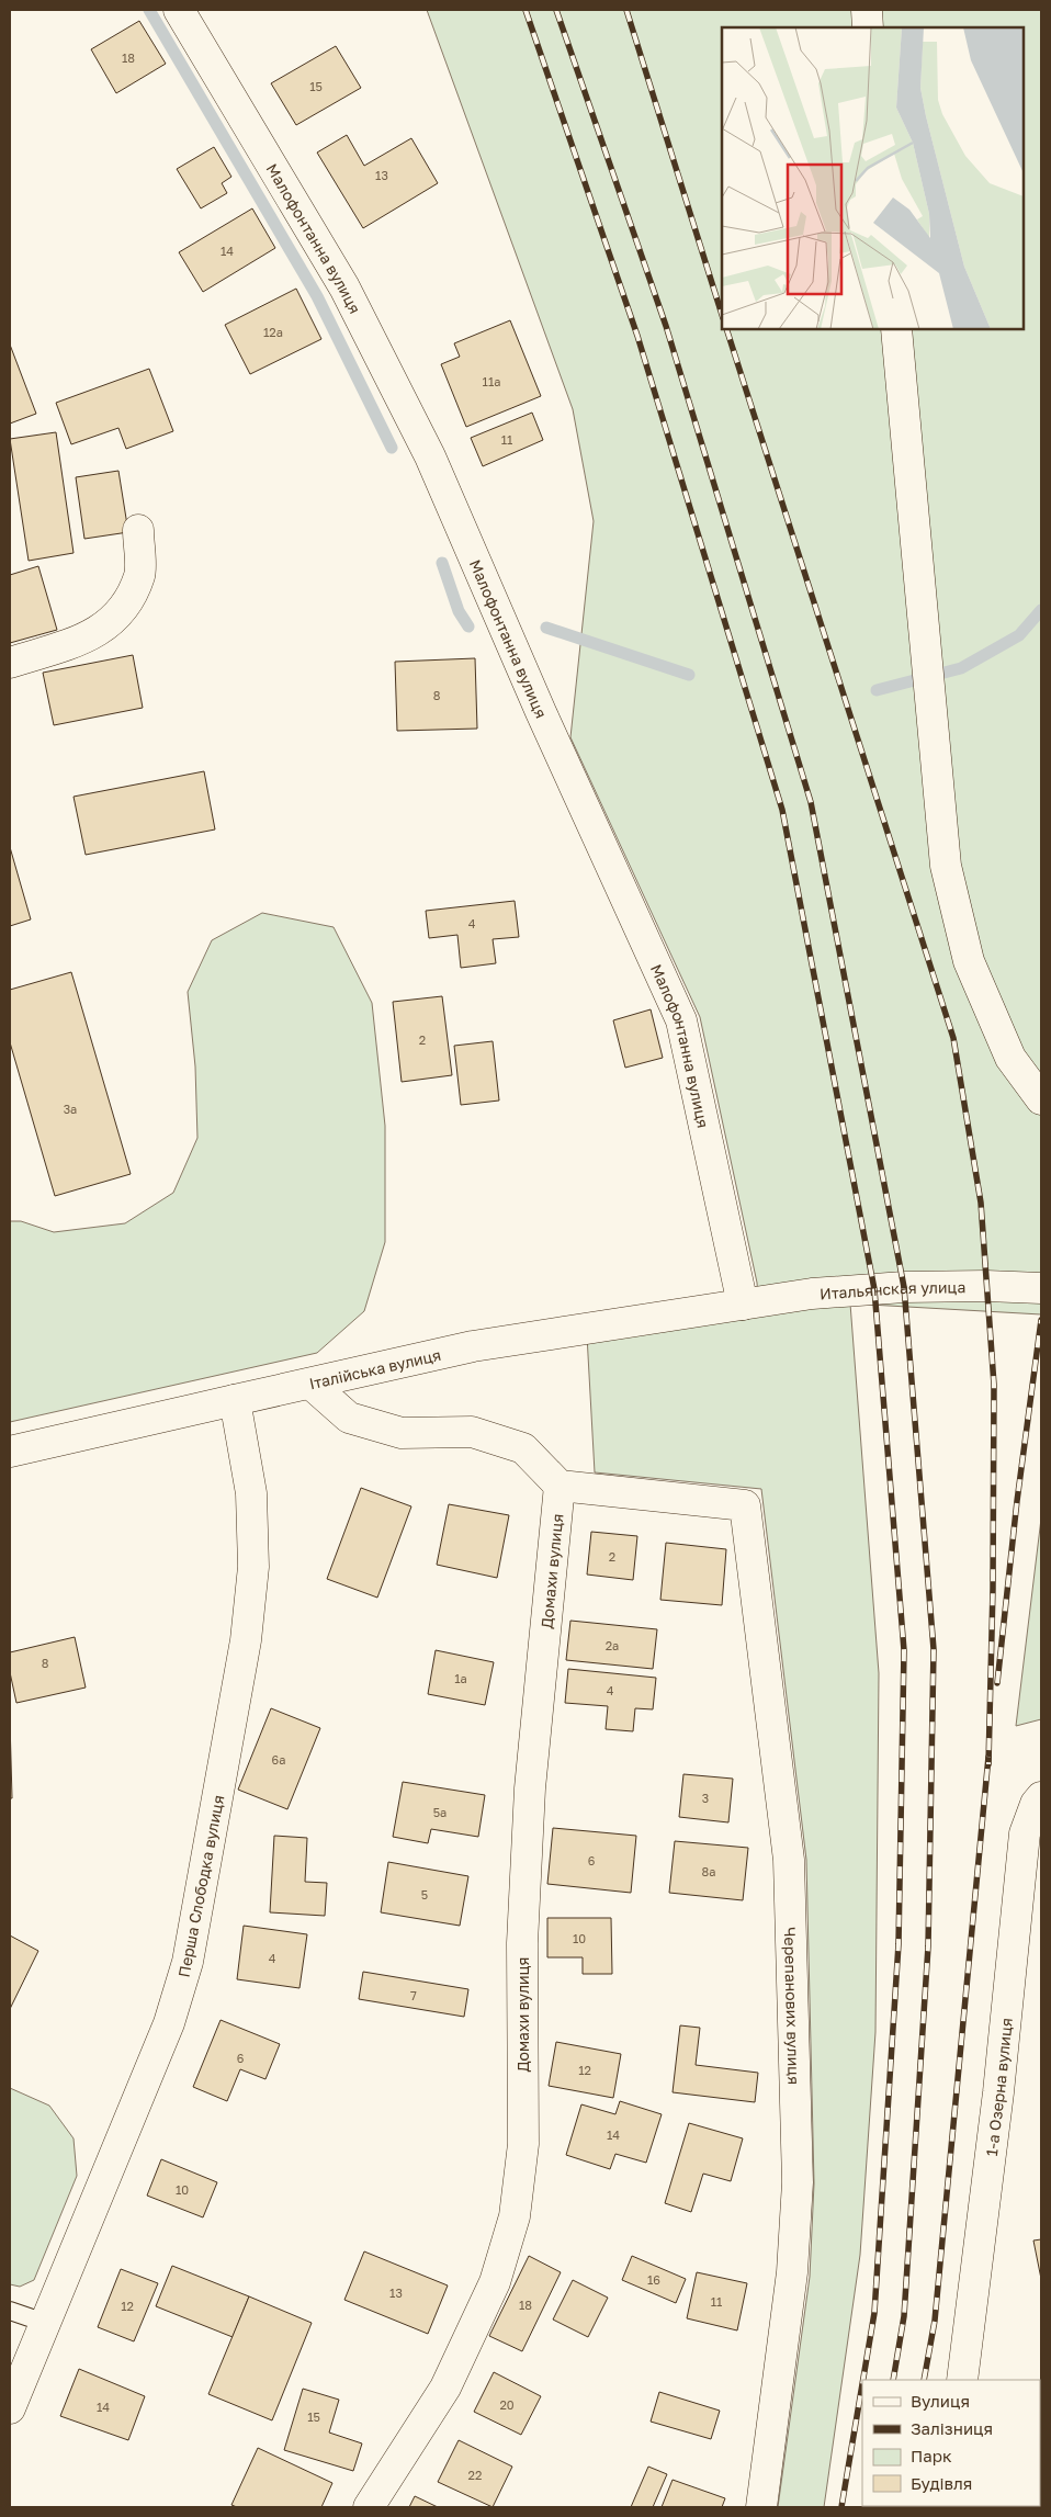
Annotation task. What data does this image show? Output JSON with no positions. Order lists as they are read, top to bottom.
{
  "streets": {
    "street": [
      "Малофонтанна вулиця",
      "Итальянская улица",
      "Італійська вулиця",
      "Домахи вулиця",
      "Перша Слободка вулиця",
      "Черепанових вулиця",
      "1-а Озерна вулиця"
    ]
  },
  "crossings": [
    ["Малофонтанна вулиця", "Итальянская улица"],
    ["Малофонтанна вулиця", "Італійська вулиця"],
    ["Итальянская улица", "Італійська вулиця"],
    ["Італійська вулиця", "Перша Слободка вулиця"],
    ["Домахи вулиця", "Черепанових вулиця"]
  ],
  "house_numbers": [
    "18",
    "15",
    "13",
    "14",
    "12а",
    "11а",
    "11",
    "8",
    "4",
    "2",
    "3а",
    "2",
    "2а",
    "8",
    "1а",
    "4",
    "6а",
    "3",
    "5а",
    "6",
    "8а",
    "5",
    "10",
    "4",
    "7",
    "6",
    "12",
    "14",
    "10",
    "16",
    "13",
    "11",
    "18",
    "12",
    "20",
    "14",
    "15",
    "22"
  ],
  "legend": [
    "Вулиця",
    "Залізниця",
    "Парк",
    "Будівля"
  ]
}
